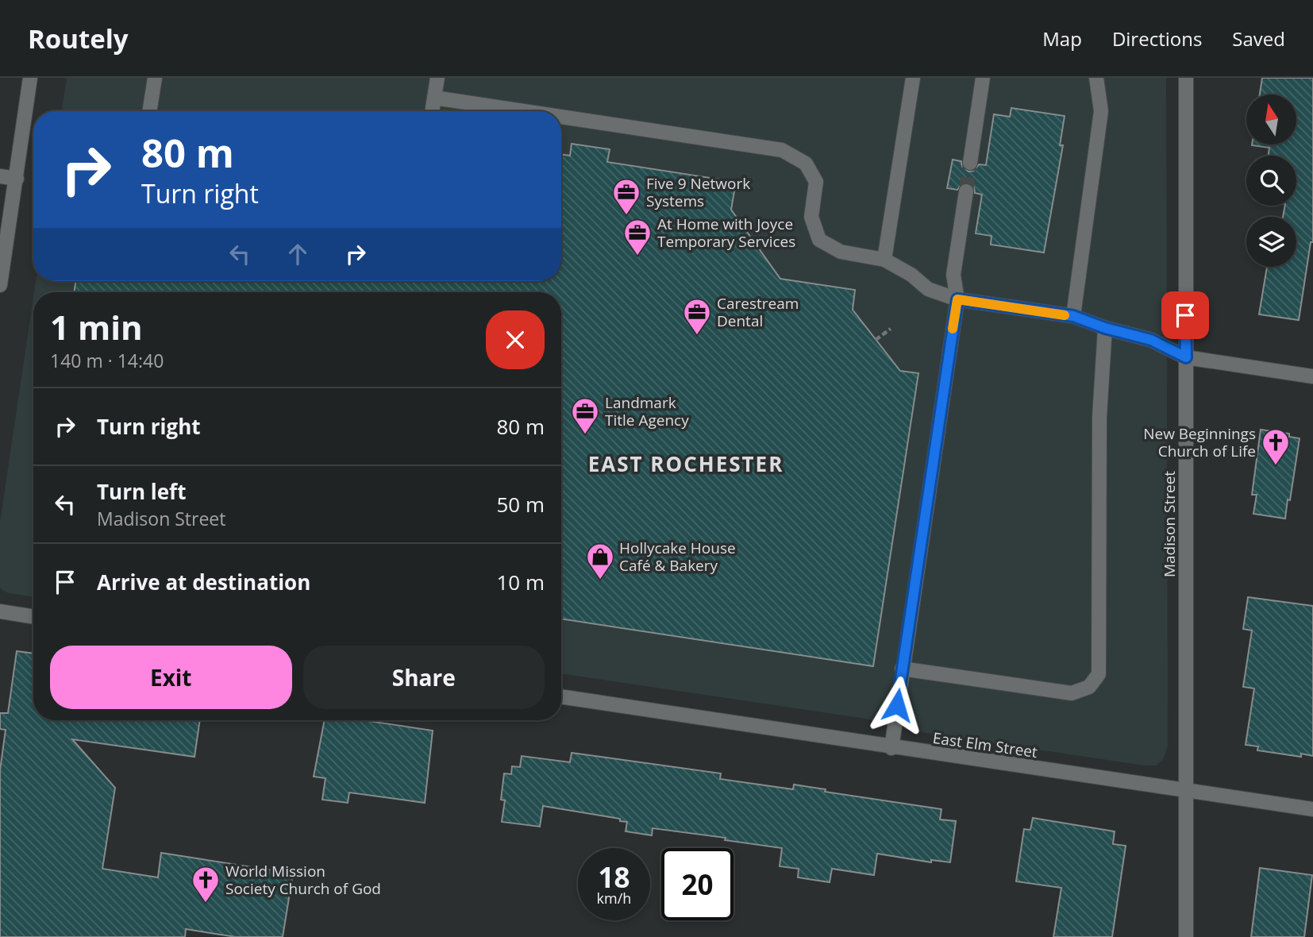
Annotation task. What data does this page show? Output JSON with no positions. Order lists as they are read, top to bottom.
{
  "streets": {
    "street": ["Madison Street", "East Elm Street"]
  },
  "crossings": [
    ["Madison Street", "East Elm Street"]
  ],
  "districts": ["EAST ROCHESTER"],
  "places": {
    "office": [
      "Five 9 Network Systems",
      "At Home with Joyce Temporary Services",
      "Carestream Dental",
      "Landmark Title Agency"
    ],
    "church": ["New Beginnings Church of Life", "World Mission Society Church of God"],
    "shop": ["Hollycake House Café & Bakery"]
  },
  "north": "top",
  "page": {
    "header": "Routely",
    "nav": ["Map", "Directions", "Saved"],
    "turn": ["80 m", "Turn right"],
    "heading": ["1 min", "140 m · 14:40"],
    "list": [
      {
        "name": "Turn right",
        "value": "80 m"
      },
      {
        "name": "Turn left",
        "note": "Madison Street",
        "value": "50 m"
      },
      {
        "name": "Arrive at destination",
        "value": "10 m"
      }
    ],
    "buttons": ["Exit", "Share"],
    "speed": "18 km/h",
    "limit": "20"
  }
}
